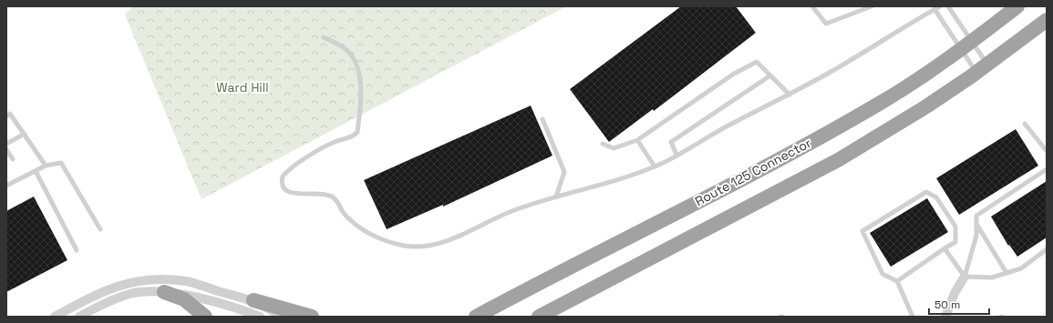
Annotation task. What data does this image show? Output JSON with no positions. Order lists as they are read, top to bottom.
{
  "streets": {
    "highway": ["Route 125 Connector"]
  },
  "parks": ["Ward Hill"],
  "scale_bar": "50 m"
}
